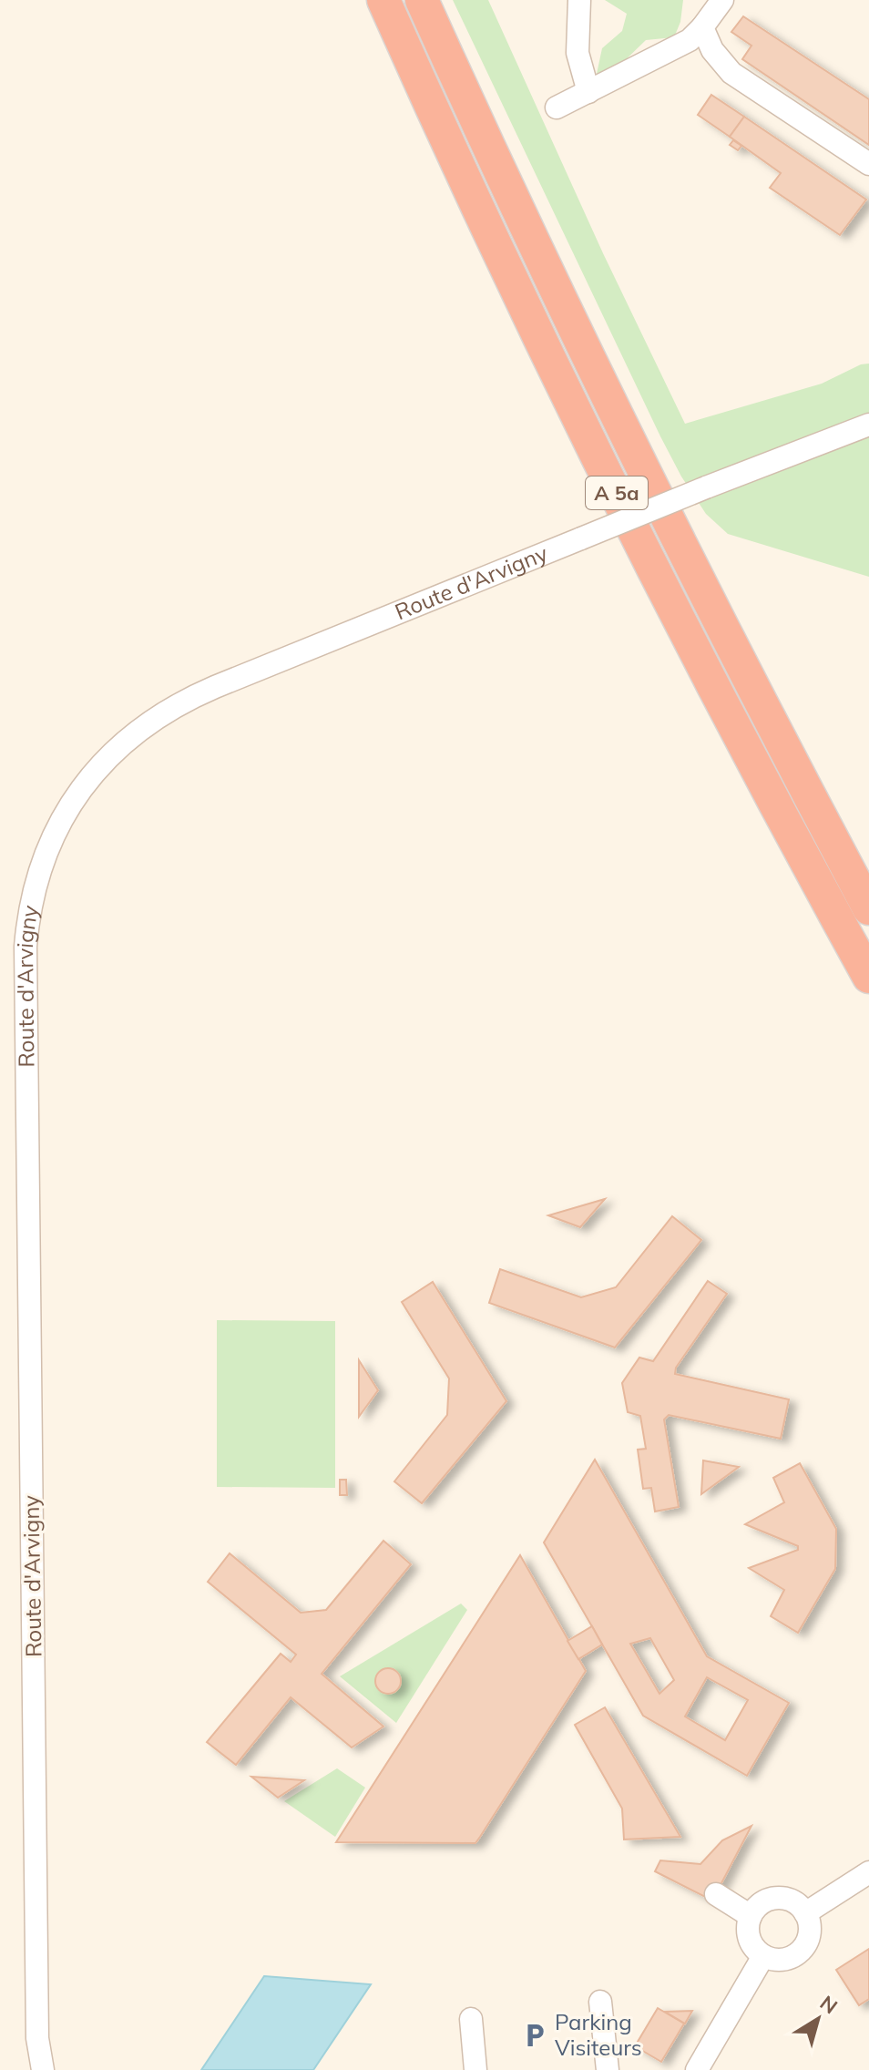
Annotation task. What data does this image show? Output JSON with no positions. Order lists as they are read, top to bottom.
{
  "streets": {
    "highway": ["A 5a"],
    "street": ["Route d'Arvigny"]
  },
  "places": {
    "parking": ["Parking Visiteurs"]
  },
  "north": "top right"
}
